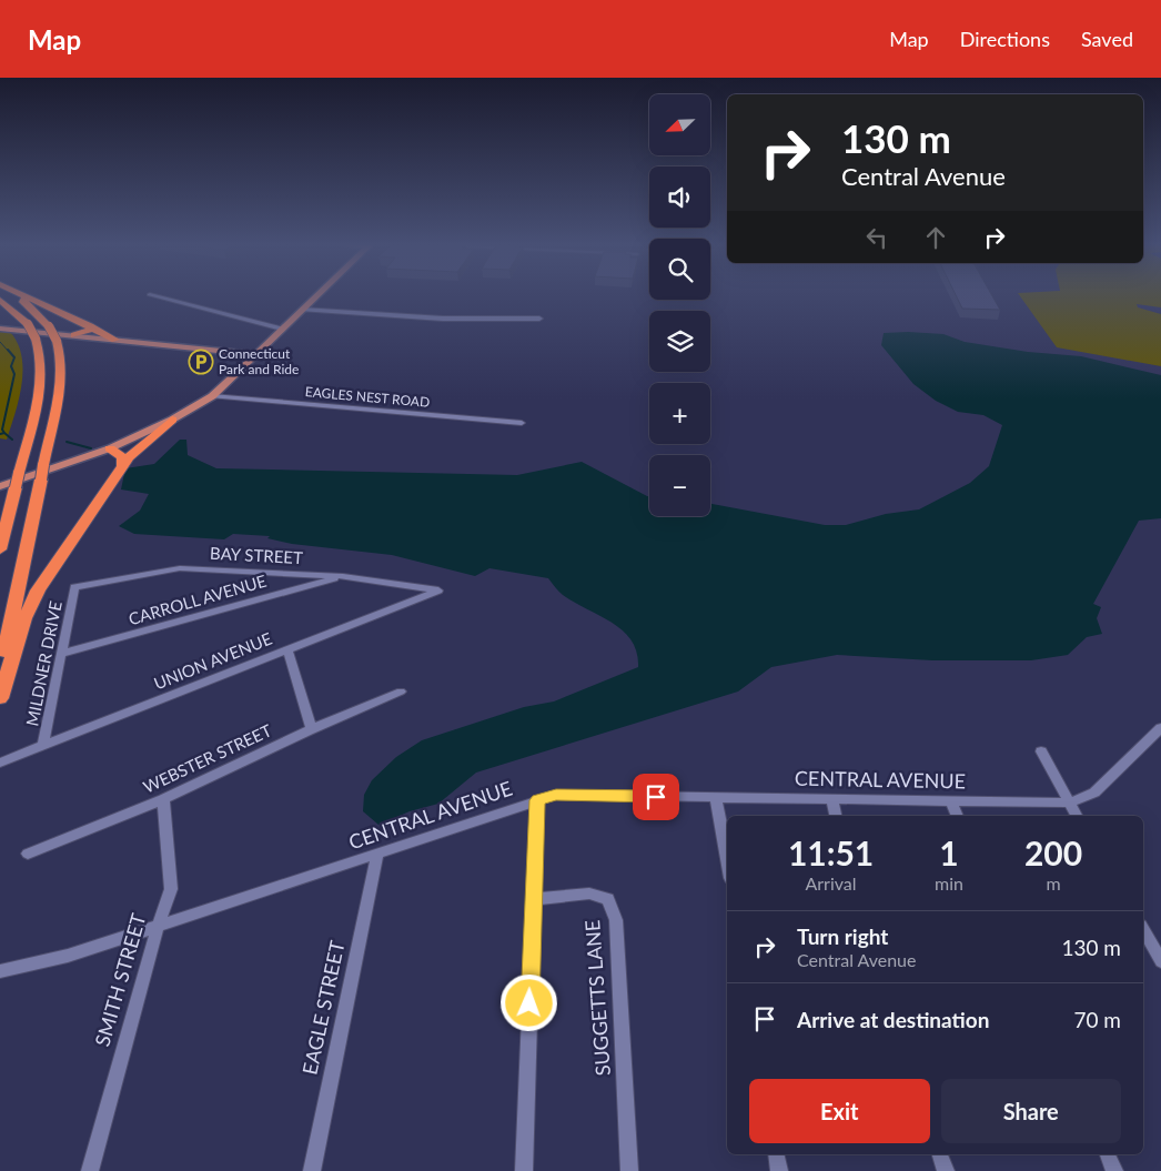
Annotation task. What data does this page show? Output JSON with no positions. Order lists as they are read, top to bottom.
{
  "streets": {
    "street": [
      "EAGLES NEST ROAD",
      "BAY STREET",
      "CARROLL AVENUE",
      "UNION AVENUE",
      "MILDNER DRIVE",
      "WEBSTER STREET",
      "CENTRAL AVENUE",
      "SMITH STREET",
      "SUGGETTS LANE",
      "EAGLE STREET"
    ]
  },
  "crossings": [
    ["BAY STREET", "CARROLL AVENUE"],
    ["BAY STREET", "UNION AVENUE"],
    ["BAY STREET", "MILDNER DRIVE"],
    ["CARROLL AVENUE", "MILDNER DRIVE"],
    ["UNION AVENUE", "MILDNER DRIVE"],
    ["WEBSTER STREET", "SMITH STREET"],
    ["CENTRAL AVENUE", "SMITH STREET"],
    ["CENTRAL AVENUE", "EAGLE STREET"]
  ],
  "places": {
    "parking": ["Connecticut Park and Ride"]
  },
  "north": "bottom left",
  "page": {
    "header": "Map",
    "nav": ["Map", "Directions", "Saved"],
    "map_buttons": ["+", "−"],
    "turn": ["130 m", "Central Avenue"],
    "eta": [
      "11:51",
      "Arrival",
      "1",
      "min",
      "200",
      "m"
    ],
    "list": [
      {
        "name": "Turn right",
        "note": "Central Avenue",
        "value": "130 m"
      },
      {
        "name": "Arrive at destination",
        "value": "70 m"
      }
    ],
    "buttons": ["Exit", "Share"]
  }
}
